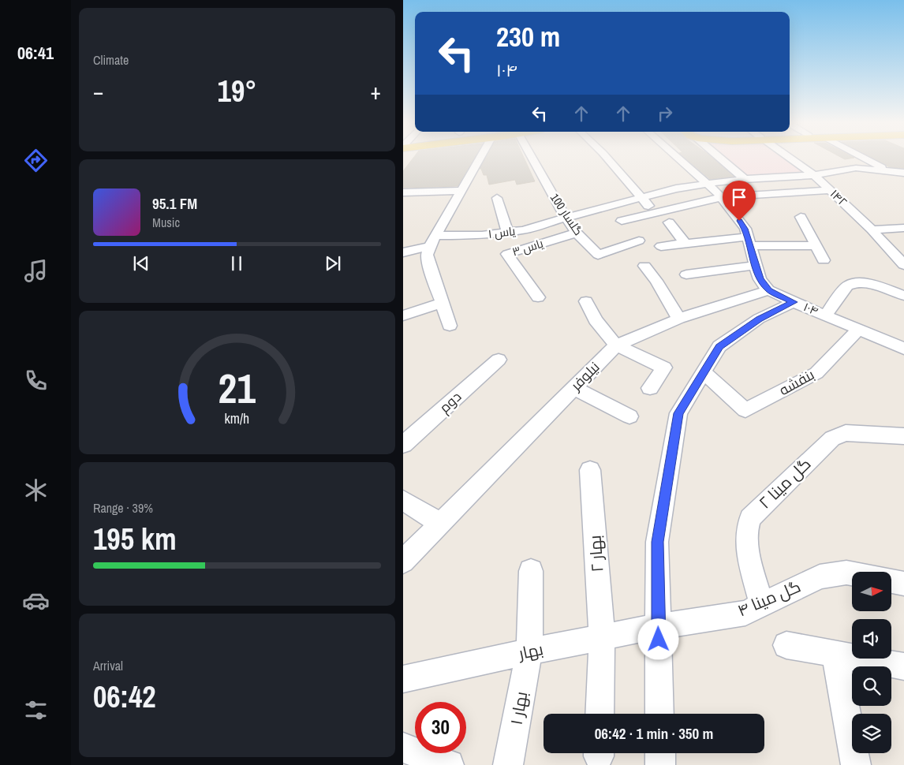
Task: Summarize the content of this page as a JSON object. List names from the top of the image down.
{
  "streets": {
    "street": [
      "۱۴۲",
      "گلسار 100",
      "یاس ۱",
      "یاس ۳",
      "۱۰۴",
      "نیلوفر",
      "بنفشه",
      "دوم",
      "گل مینا ۲",
      "بهار ۲",
      "گل مینا ۴",
      "بهار",
      "بهار ۱"
    ]
  },
  "crossings": [
    ["گلسار 100", "یاس ۱"],
    ["گلسار 100", "یاس ۳"],
    ["۱۰۴", "نیلوفر"],
    ["۱۰۴", "بنفشه"],
    ["گل مینا ۲", "گل مینا ۴"],
    ["بهار ۲", "بهار"],
    ["گل مینا ۴", "بهار"],
    ["بهار", "بهار ۱"]
  ],
  "north": "right",
  "page": {
    "tabs": "06:41",
    "tile": [
      "Climate",
      ["Range · 39%", "195 km"],
      ["Arrival", "06:42"]
    ],
    "turn": ["230 m", "۱۰۴"],
    "heat": ["−", "19°", "+"],
    "song": ["95.1 FM", "Music"],
    "limit": "30",
    "trip": "06:42 · 1 min · 350 m",
    "gauge": ["21", "km/h"]
  }
}
